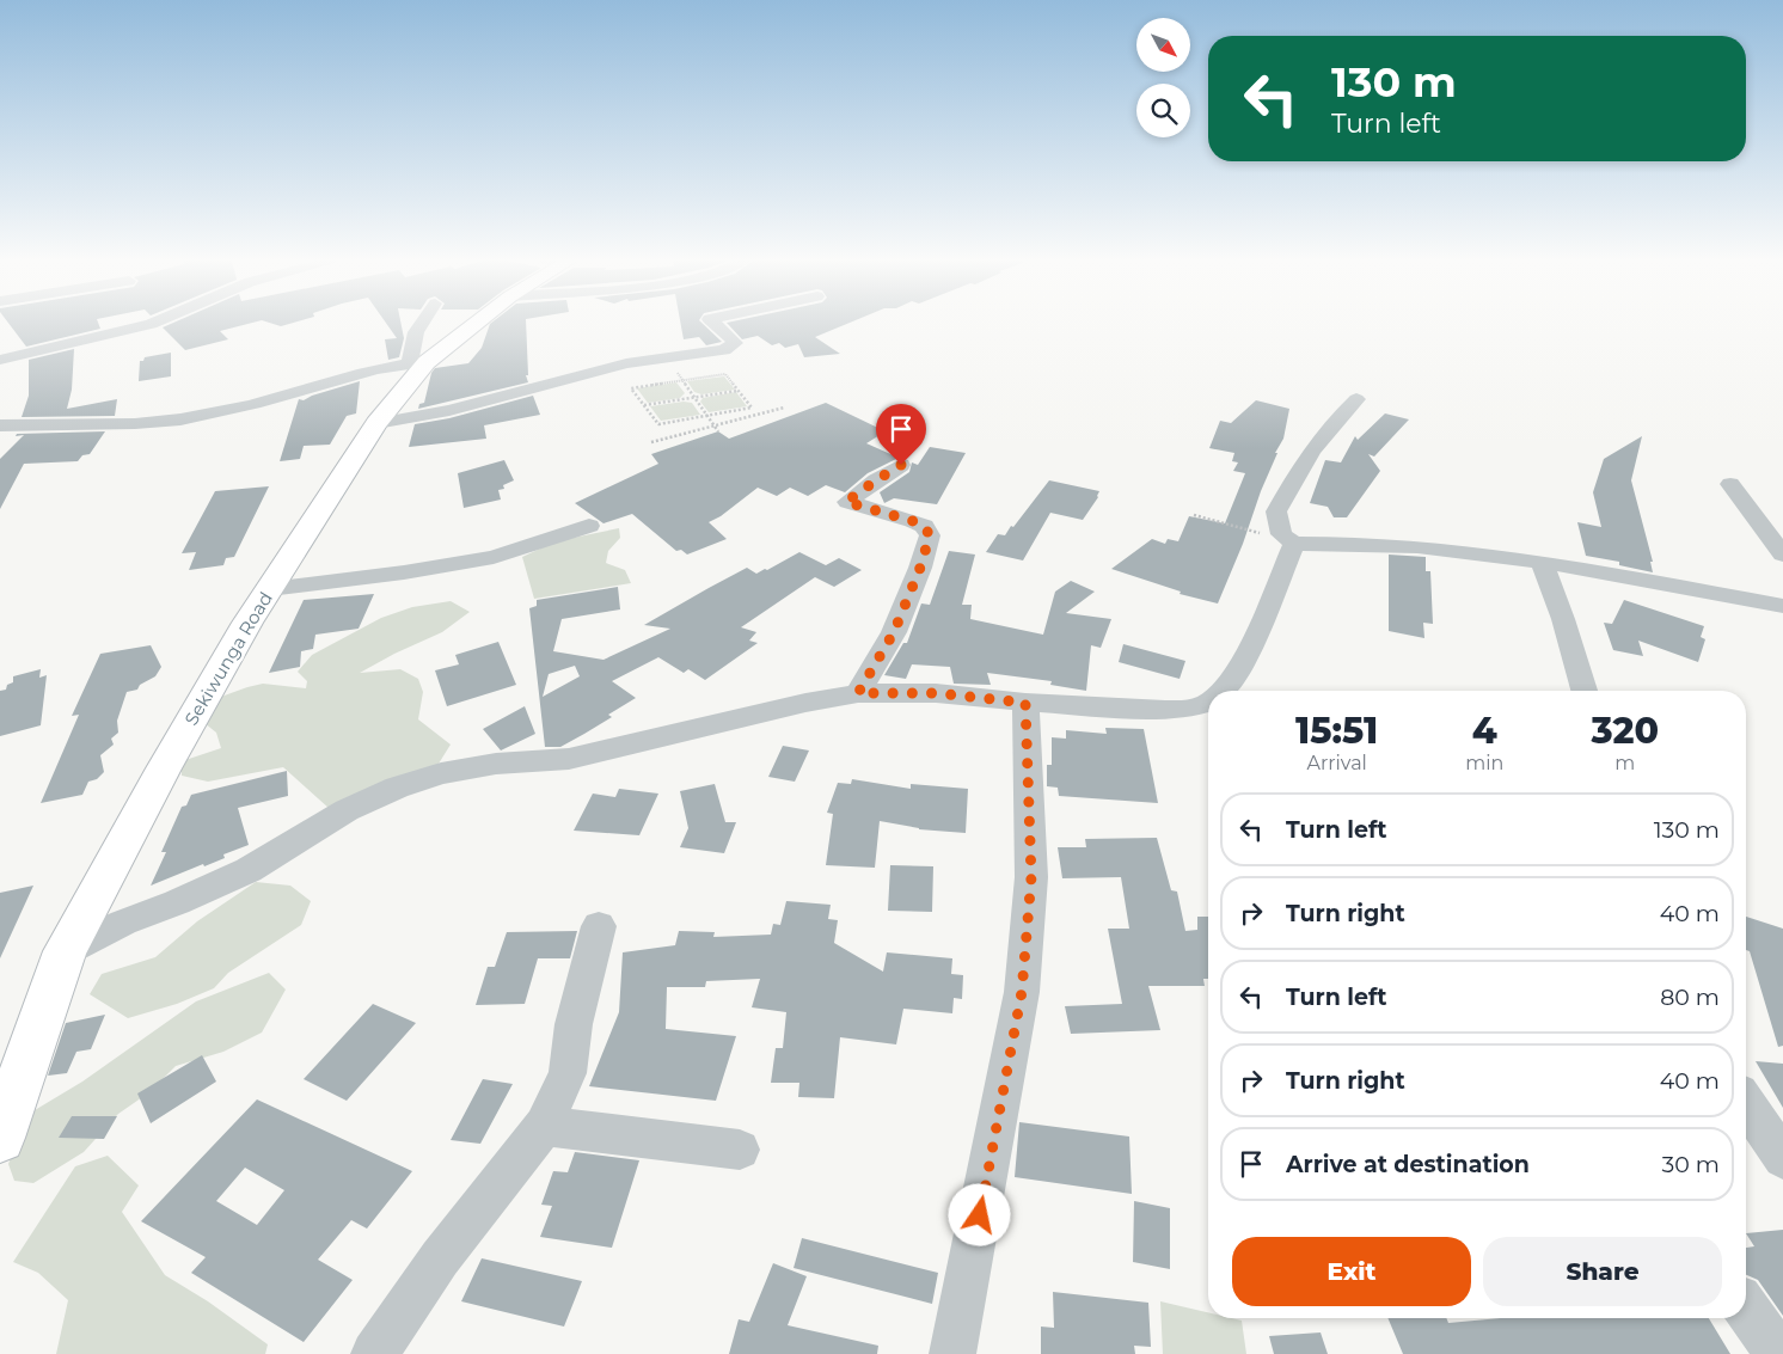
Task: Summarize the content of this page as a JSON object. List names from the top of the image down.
{
  "streets": {
    "main road": ["Sekiwunga Road"]
  },
  "north": "bottom right",
  "page": {
    "turn": ["130 m", "Turn left"],
    "eta": [
      "15:51",
      "Arrival",
      "4",
      "min",
      "320",
      "m"
    ],
    "list": [
      {
        "name": "Turn left",
        "value": "130 m"
      },
      {
        "name": "Turn right",
        "value": "40 m"
      },
      {
        "name": "Turn left",
        "value": "80 m"
      },
      {
        "name": "Turn right",
        "value": "40 m"
      },
      {
        "name": "Arrive at destination",
        "value": "30 m"
      }
    ],
    "buttons": ["Exit", "Share"]
  }
}
